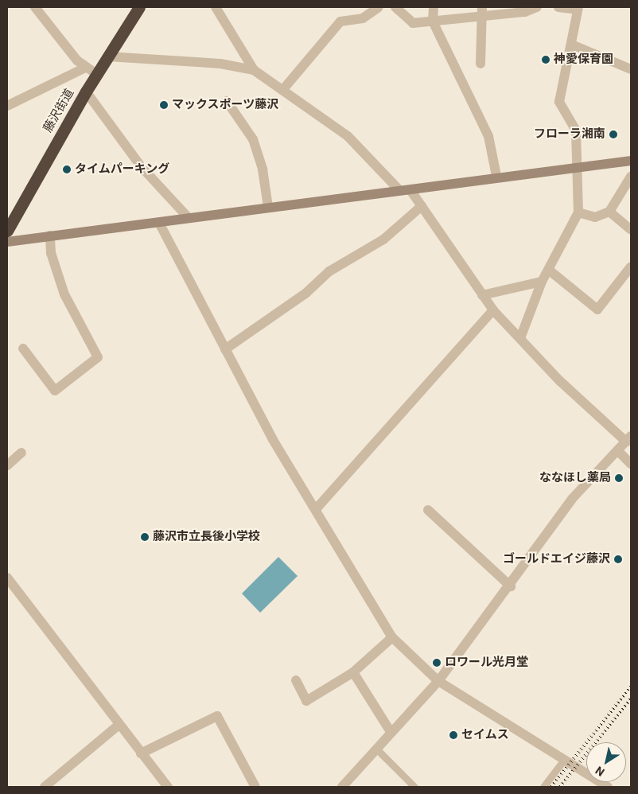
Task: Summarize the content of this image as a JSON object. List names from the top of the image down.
{
  "streets": {
    "highway": ["藤沢街道"]
  },
  "places": [
    "神愛保育園",
    "マックスポーツ藤沢",
    "フローラ湘南",
    "タイムパーキング",
    "ななほし薬局",
    "藤沢市立長後小学校",
    "ゴールドエイジ藤沢",
    "ロワール光月堂",
    "セイムス"
  ],
  "north": "bottom left"
}
